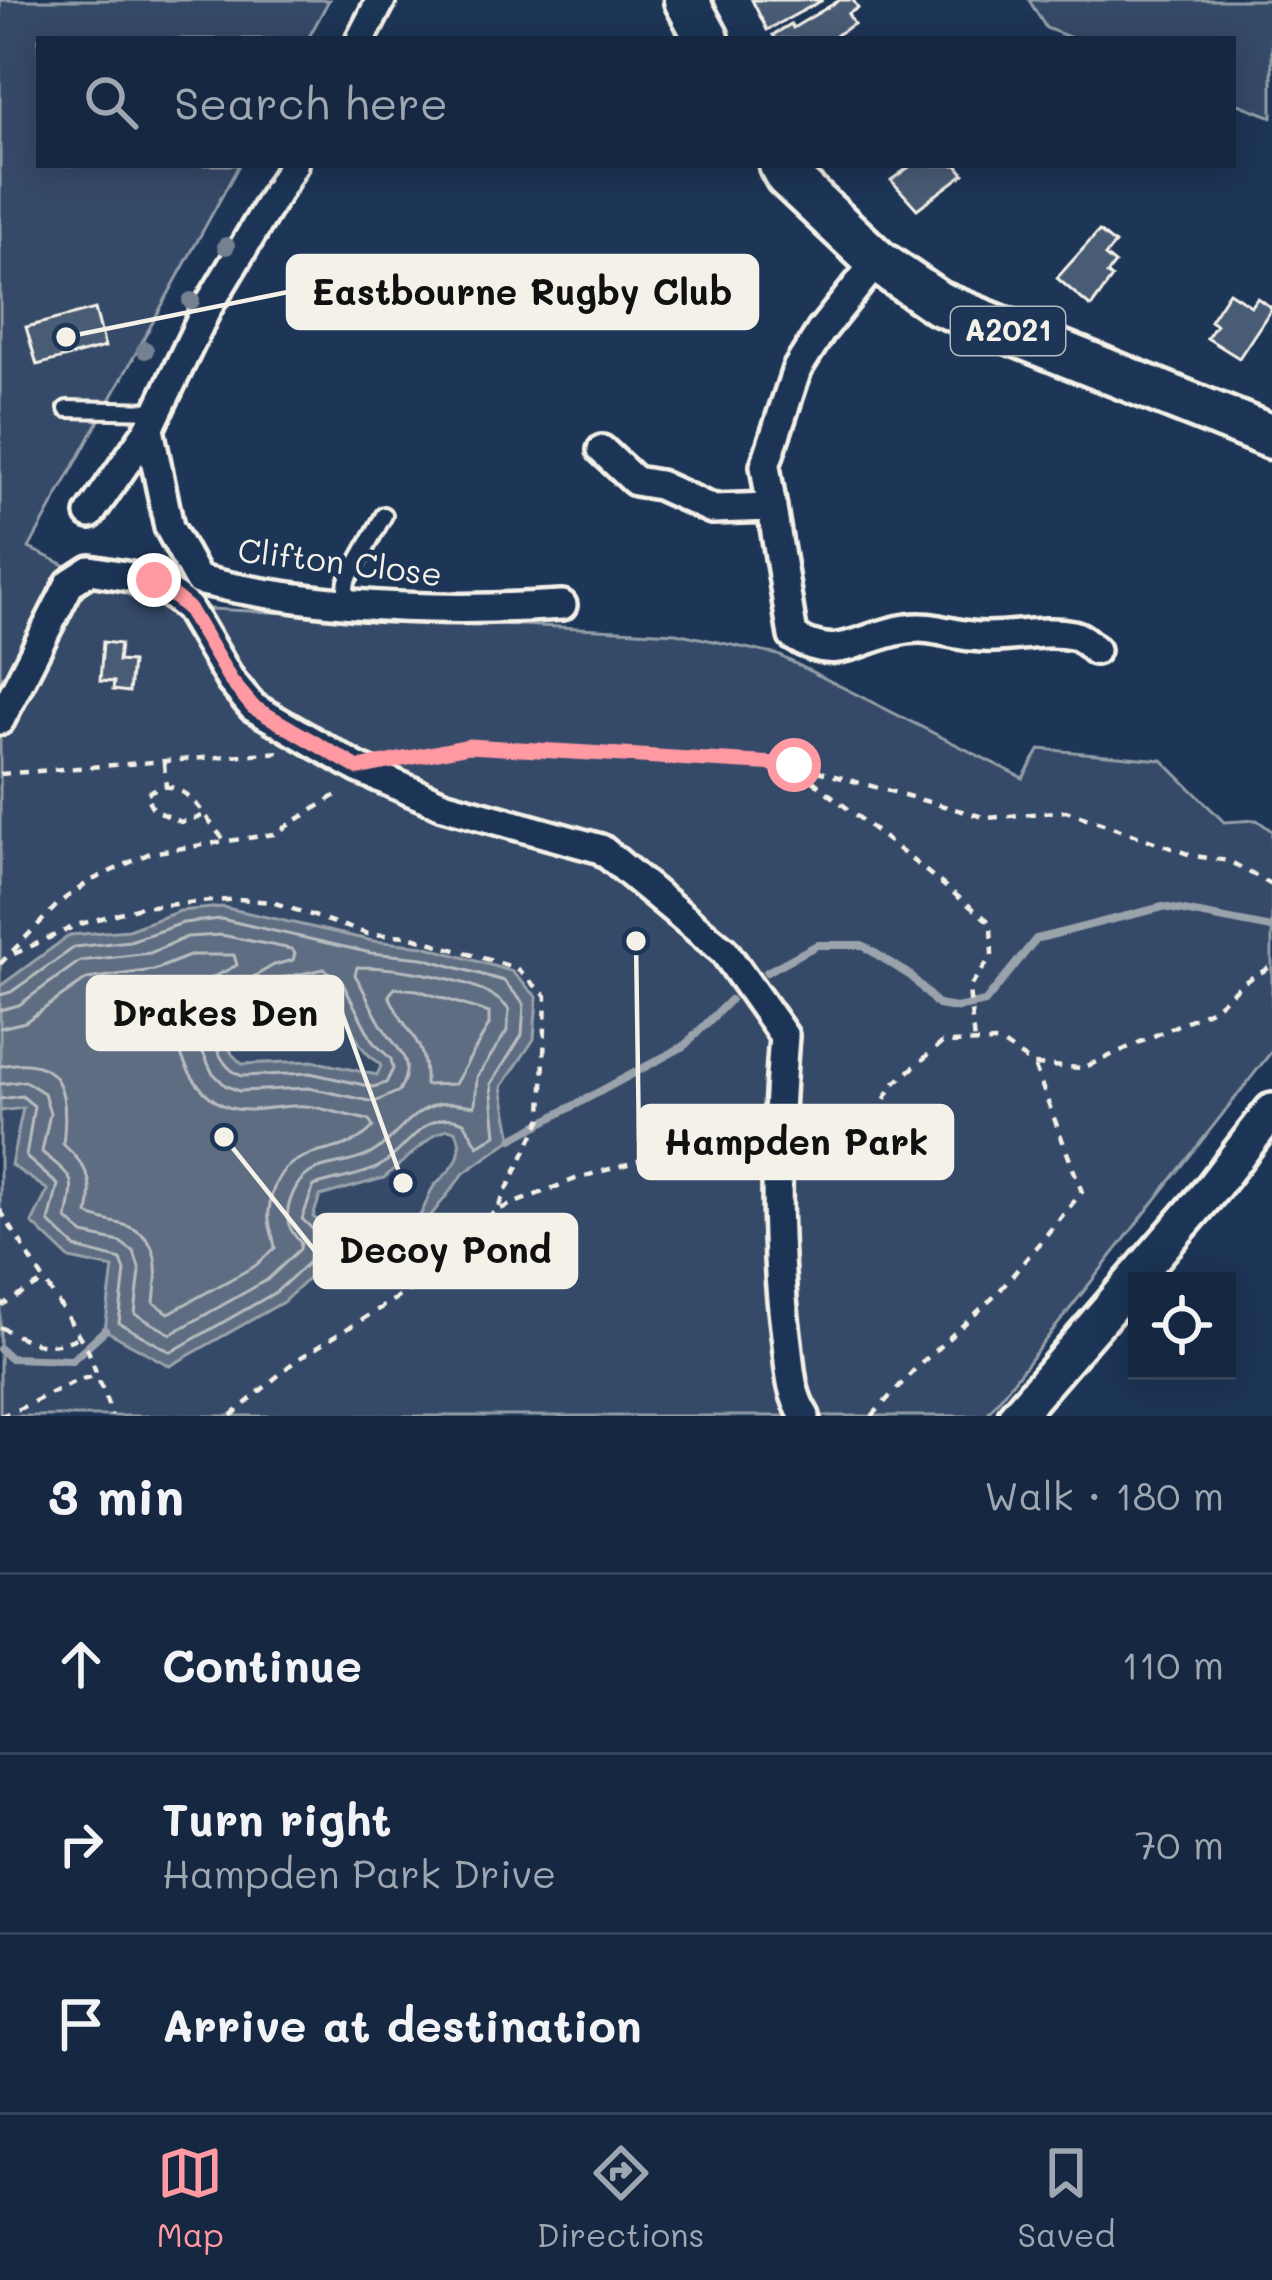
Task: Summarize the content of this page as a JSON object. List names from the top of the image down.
{
  "streets": {
    "main road": ["A2021"],
    "street": ["Clifton Close"]
  },
  "places": [
    "Eastbourne Rugby Club",
    "Hampden Park",
    "Decoy Pond",
    "Drakes Den"
  ],
  "page": {
    "search": "Search here",
    "heading": ["3 min", "Walk · 180 m"],
    "list": [
      ["Continue", "110 m"],
      ["Turn right", "Hampden Park Drive", "70 m"],
      "Arrive at destination"
    ],
    "nav": ["Map", "Directions", "Saved"]
  }
}
